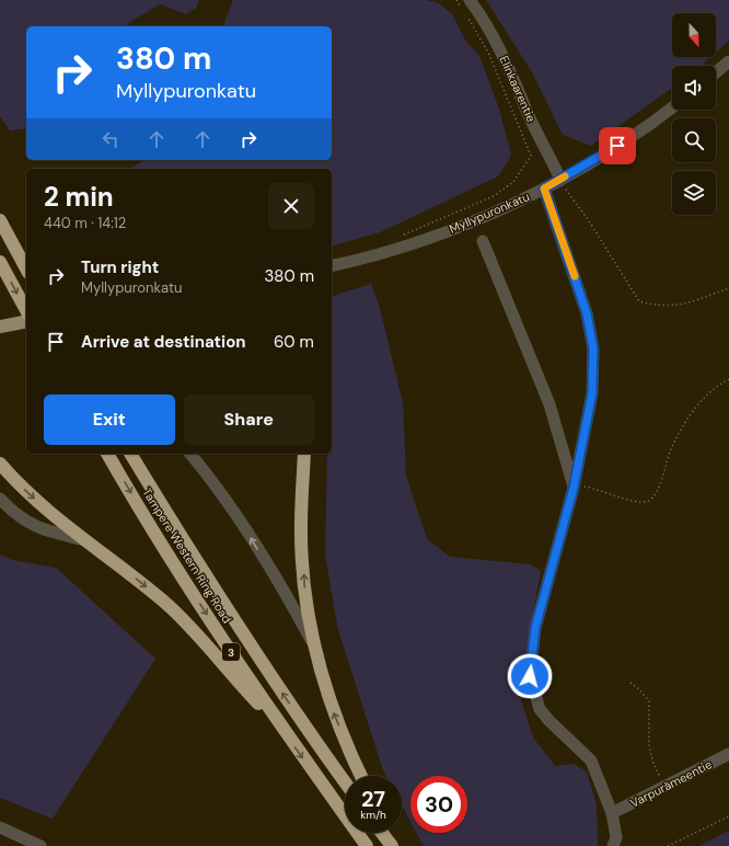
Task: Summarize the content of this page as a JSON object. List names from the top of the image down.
{
  "streets": {
    "highway": ["Tampere Western Ring Road", "3"],
    "street": ["Elinkaarentie", "Myllypuronkatu", "Varpurämeentie"]
  },
  "crossings": [
    ["Elinkaarentie", "Myllypuronkatu"]
  ],
  "north": "bottom",
  "page": {
    "turn": ["380 m", "Myllypuronkatu"],
    "heading": ["2 min", "440 m · 14:12"],
    "list": [
      {
        "name": "Turn right",
        "note": "Myllypuronkatu",
        "value": "380 m"
      },
      {
        "name": "Arrive at destination",
        "value": "60 m"
      }
    ],
    "buttons": ["Exit", "Share"],
    "speed": "27 km/h",
    "limit": "30"
  }
}
